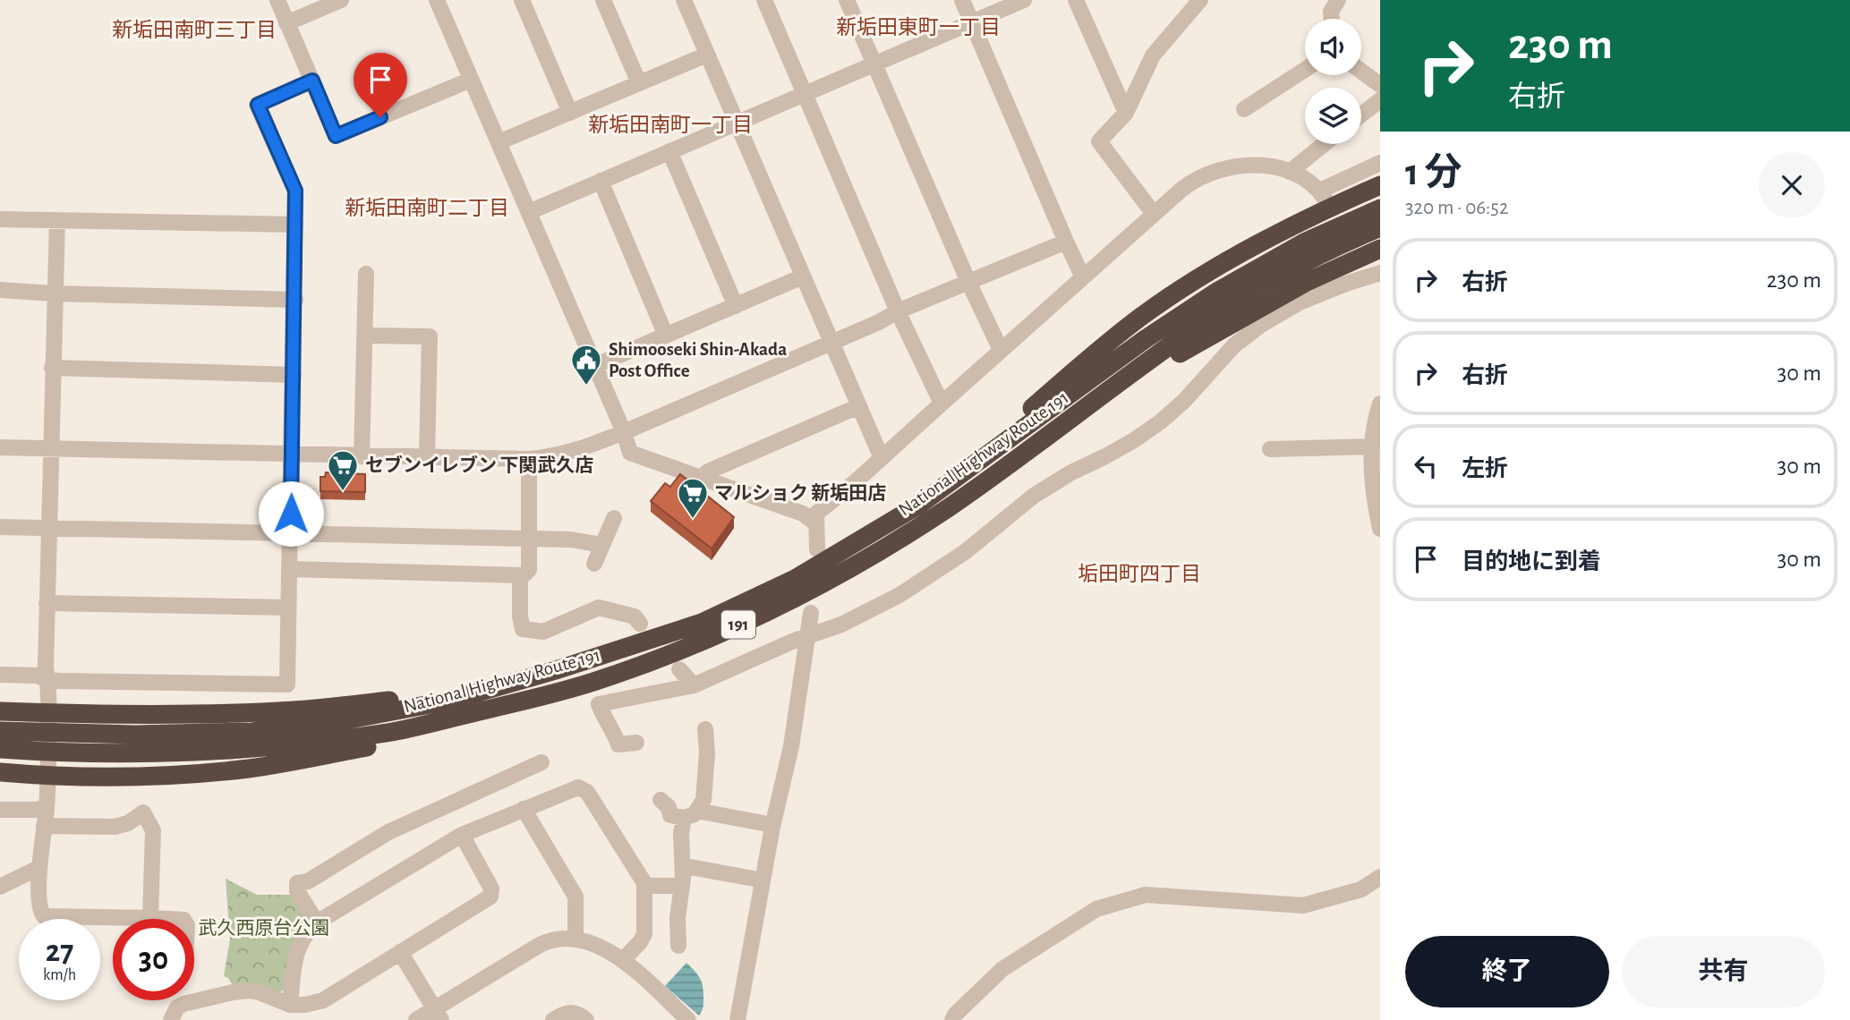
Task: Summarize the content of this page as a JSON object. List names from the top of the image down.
{
  "streets": {
    "highway": ["National Highway Route 191", "191"]
  },
  "districts": [
    "新垢田東町一丁目",
    "新垢田南町三丁目",
    "新垢田南町一丁目",
    "新垢田南町二丁目",
    "垢田町四丁目"
  ],
  "parks": ["武久西原台公園"],
  "places": {
    "public building": ["Shimooseki Shin-Akada Post Office"],
    "supermarket": ["セブンイレブン 下関武久店", "マルショク 新垢田店"]
  },
  "page": {
    "turn": ["230 m", "右折"],
    "heading": ["1 分", "320 m · 06:52"],
    "list": [
      {
        "name": "右折",
        "value": "230 m"
      },
      {
        "name": "右折",
        "value": "30 m"
      },
      {
        "name": "左折",
        "value": "30 m"
      },
      {
        "name": "目的地に到着",
        "value": "30 m"
      }
    ],
    "speed": "27 km/h",
    "limit": "30",
    "buttons": ["終了", "共有"]
  }
}
